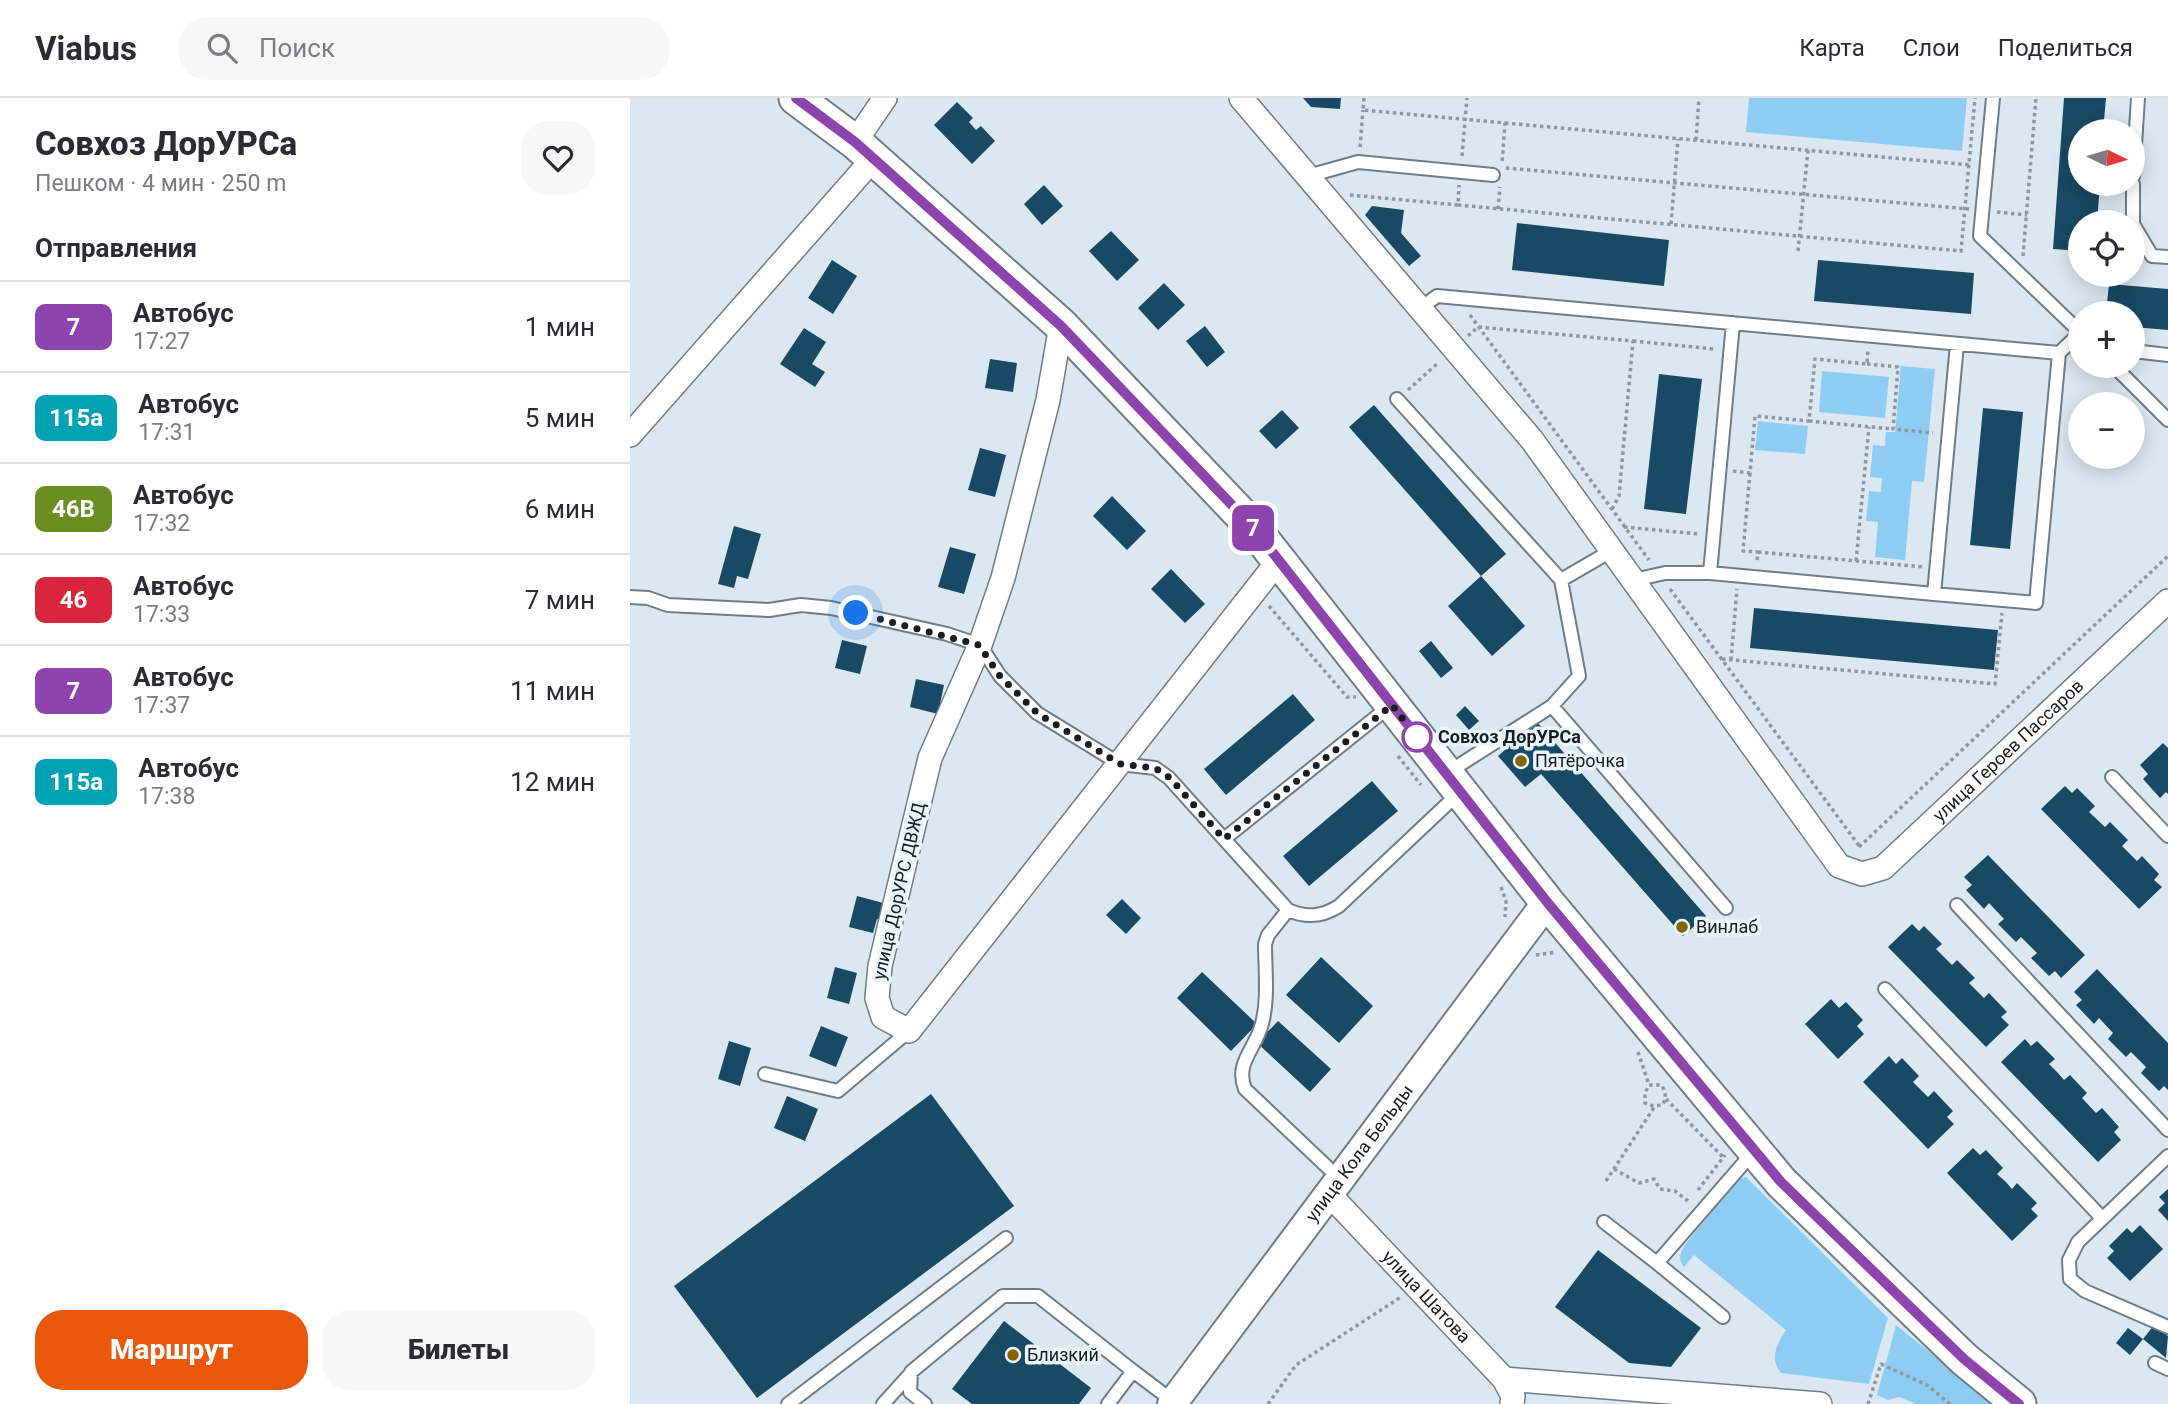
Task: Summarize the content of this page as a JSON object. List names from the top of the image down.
{
  "streets": {
    "street": [
      "улица Героев Пассаров",
      "улица ДорУРС ДВЖД",
      "улица Кола Бельды",
      "улица Шатова"
    ]
  },
  "crossings": [
    ["улица Кола Бельды", "улица Шатова"]
  ],
  "places": [
    "Совхоз ДорУPCа",
    "Пятёрочка",
    "Винлаб",
    "Близкий"
  ],
  "lines": ["bus line 7"],
  "north": "right",
  "page": {
    "header": "Viabus",
    "search": "Поиск",
    "nav": ["Карта", "Слои", "Поделиться"],
    "heading": [
      ["Совхоз ДорУPCа", "Пешком · 4 мин · 250 m"],
      "Отправления"
    ],
    "on_map": "7",
    "map_buttons": ["+", "−"],
    "list": [
      {
        "mark": "7",
        "name": "Автобус",
        "note": "17:27",
        "value": "1 мин"
      },
      {
        "mark": "115а",
        "name": "Автобус",
        "note": "17:31",
        "value": "5 мин"
      },
      {
        "mark": "46В",
        "name": "Автобус",
        "note": "17:32",
        "value": "6 мин"
      },
      {
        "mark": "46",
        "name": "Автобус",
        "note": "17:33",
        "value": "7 мин"
      },
      {
        "mark": "7",
        "name": "Автобус",
        "note": "17:37",
        "value": "11 мин"
      },
      {
        "mark": "115а",
        "name": "Автобус",
        "note": "17:38",
        "value": "12 мин"
      }
    ],
    "buttons": ["Маршрут", "Билеты"]
  }
}
